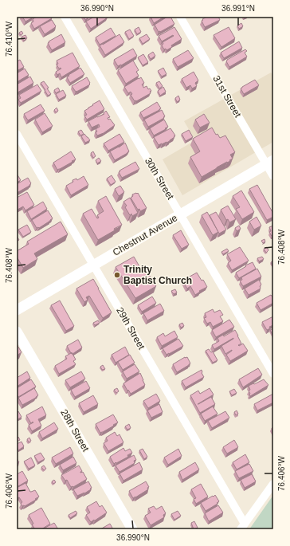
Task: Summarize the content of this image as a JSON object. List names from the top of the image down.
{
  "streets": {
    "main road": ["Chestnut Avenue", "28th Street"],
    "street": ["31st Street", "30th Street", "29th Street"]
  },
  "crossings": [
    ["31st Street", "Chestnut Avenue"],
    ["30th Street", "Chestnut Avenue"],
    ["Chestnut Avenue", "29th Street"]
  ],
  "places": ["Trinity Baptist Church"],
  "coordinates": [
    "36.990°N",
    "36.991°N",
    "76.410°W",
    "76.408°W",
    "76.406°W"
  ]
}
